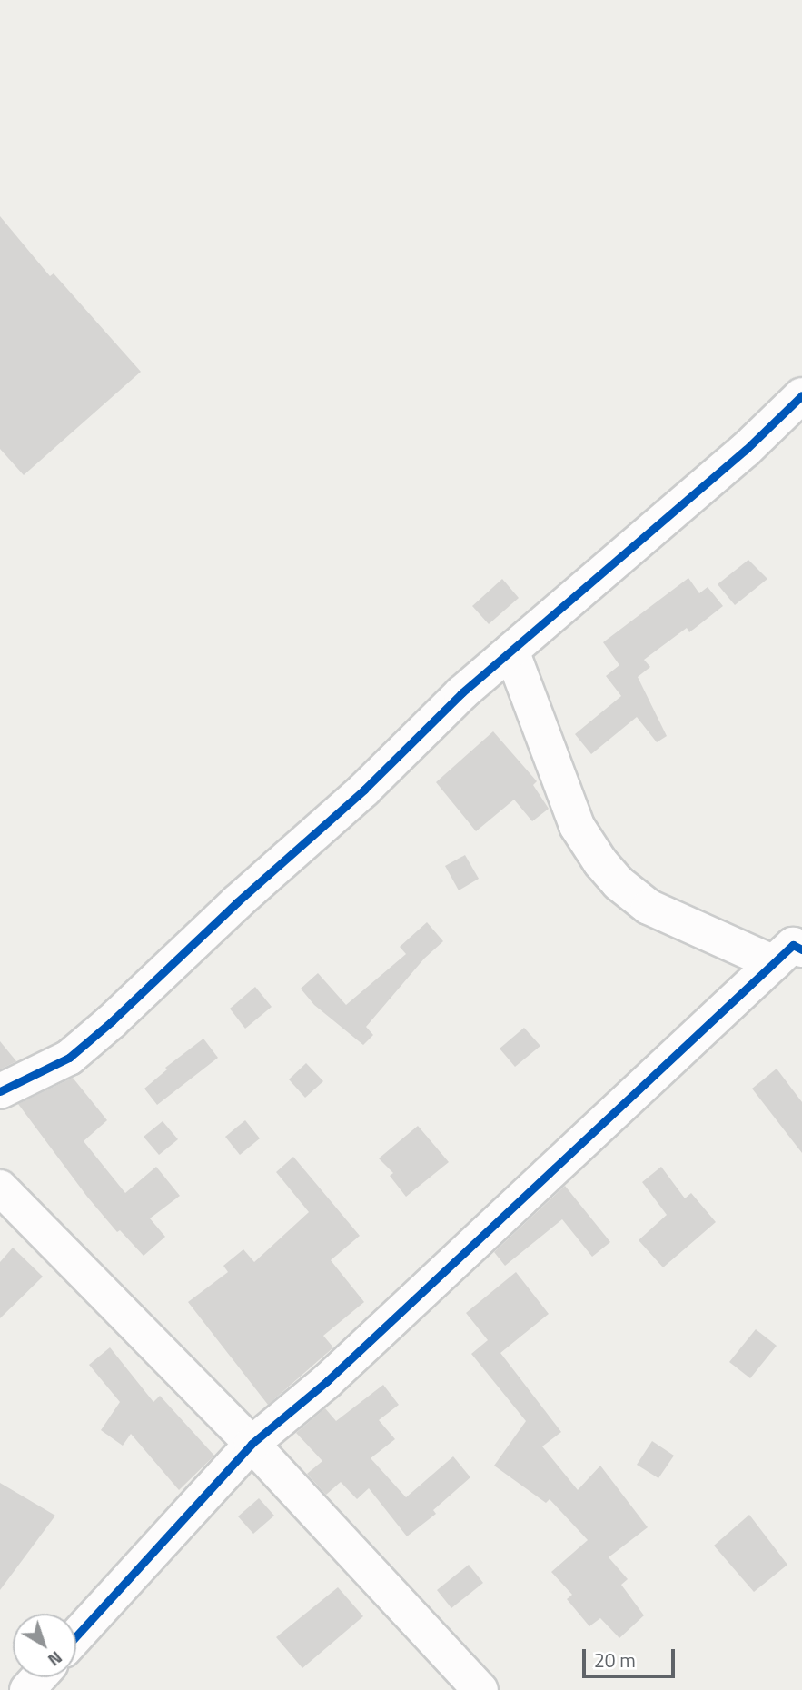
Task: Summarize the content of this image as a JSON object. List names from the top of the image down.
{
  "scale_bar": "20 m",
  "north": "bottom right"
}
